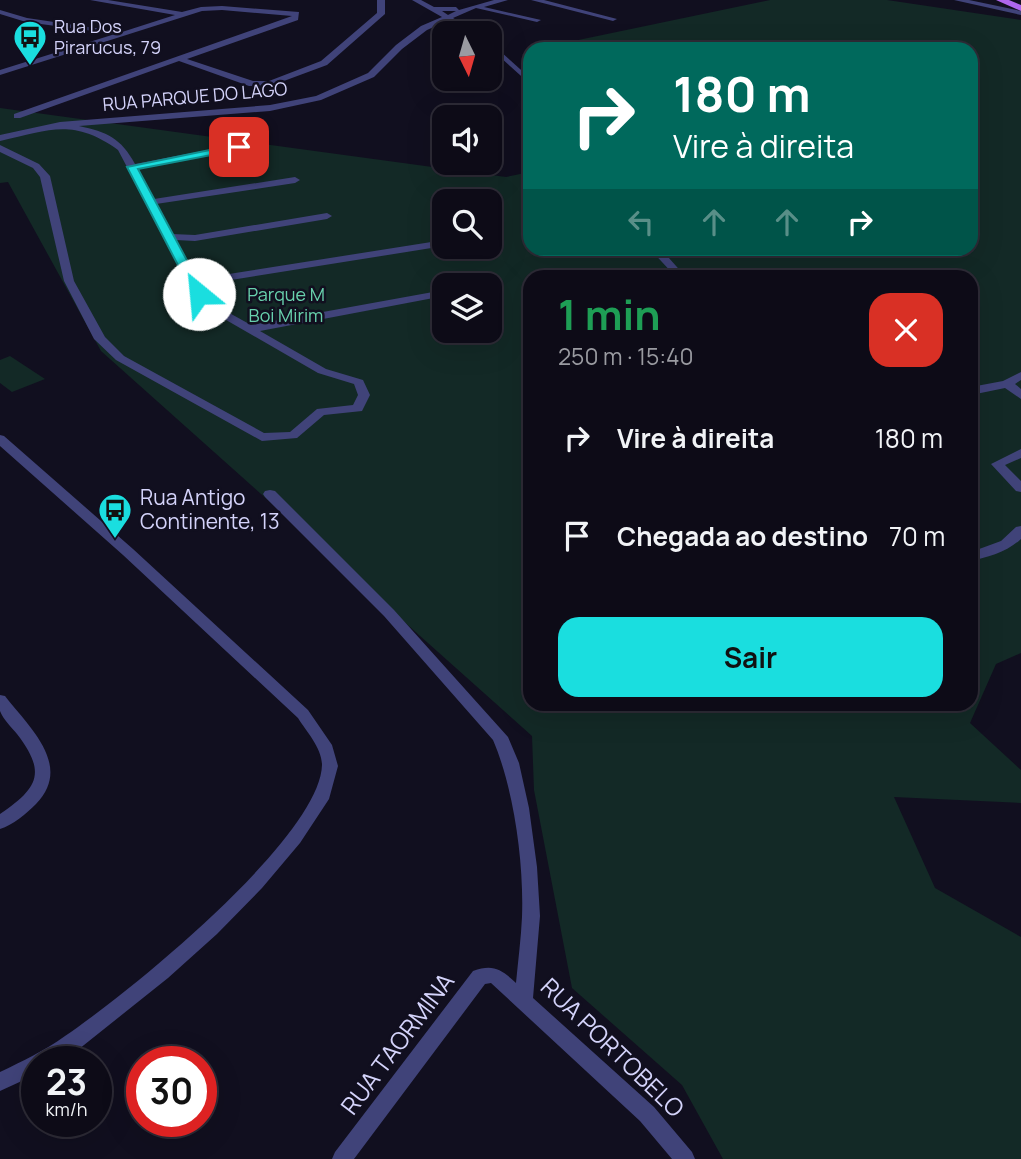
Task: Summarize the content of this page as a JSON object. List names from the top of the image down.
{
  "streets": {
    "street": ["RUA PARQUE DO LAGO", "RUA TAORMINA", "RUA PORTOBELO"]
  },
  "crossings": [
    ["RUA TAORMINA", "RUA PORTOBELO"]
  ],
  "parks": ["Parque M Boi Mirim"],
  "places": {
    "bus stop": ["Rua Dos Pirarucus, 79", "Rua Antigo Continente, 13"]
  },
  "north": "bottom",
  "page": {
    "turn": ["180 m", "Vire à direita"],
    "heading": ["1 min", "250 m · 15:40"],
    "list": [
      {
        "name": "Vire à direita",
        "value": "180 m"
      },
      {
        "name": "Chegada ao destino",
        "value": "70 m"
      }
    ],
    "buttons": "Sair",
    "speed": "23 km/h",
    "limit": "30"
  }
}
